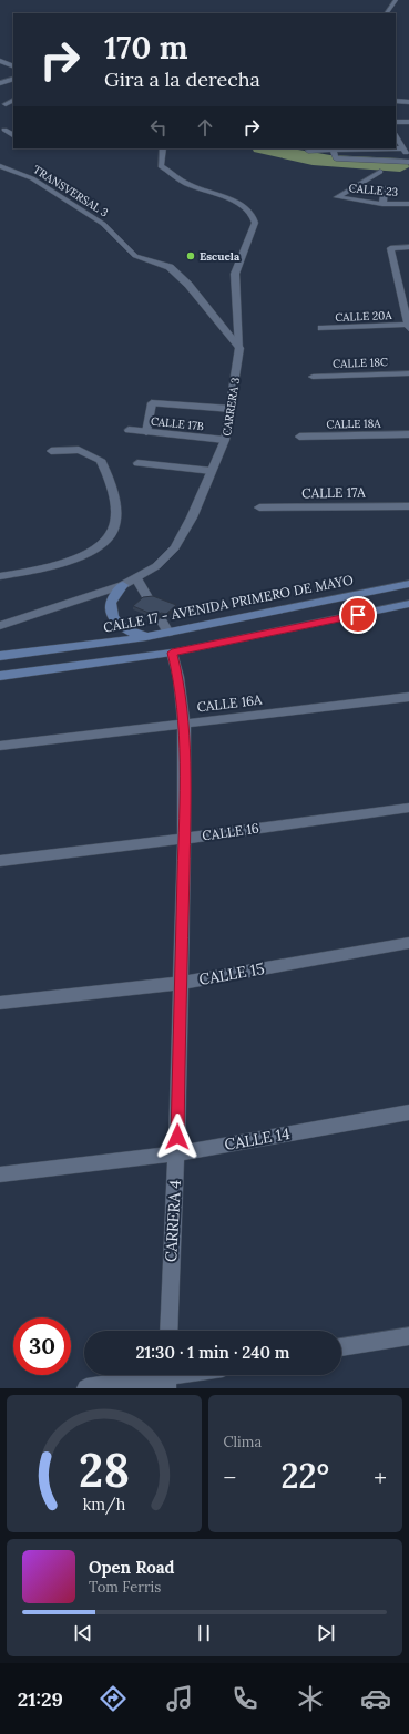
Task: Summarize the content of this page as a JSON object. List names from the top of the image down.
{
  "streets": {
    "main road": ["CALLE 17 - AVENIDA PRIMERO DE MAYO"],
    "street": [
      "CALLE 23",
      "TRANSVERSAL 3",
      "CALLE 20A",
      "CALLE 18C",
      "CARRERA 3",
      "CALLE 17B",
      "CALLE 18A",
      "CALLE 17A",
      "CALLE 16A",
      "CALLE 16",
      "CALLE 15",
      "CALLE 14",
      "CARRERA 4"
    ]
  },
  "crossings": [
    ["TRANSVERSAL 3", "CARRERA 3"],
    ["CARRERA 3", "CALLE 17B"],
    ["CALLE 16A", "CARRERA 4"],
    ["CALLE 16", "CARRERA 4"],
    ["CALLE 15", "CARRERA 4"],
    ["CALLE 14", "CARRERA 4"]
  ],
  "places": ["Escuela"],
  "page": {
    "turn": ["170 m", "Gira a la derecha"],
    "limit": "30",
    "trip": "21:30 · 1 min · 240 m",
    "tile": "Clima",
    "heat": ["−", "22°", "+"],
    "song": ["Open Road", "Tom Ferris"],
    "tabs": "21:29",
    "gauge": ["28", "km/h"]
  }
}
